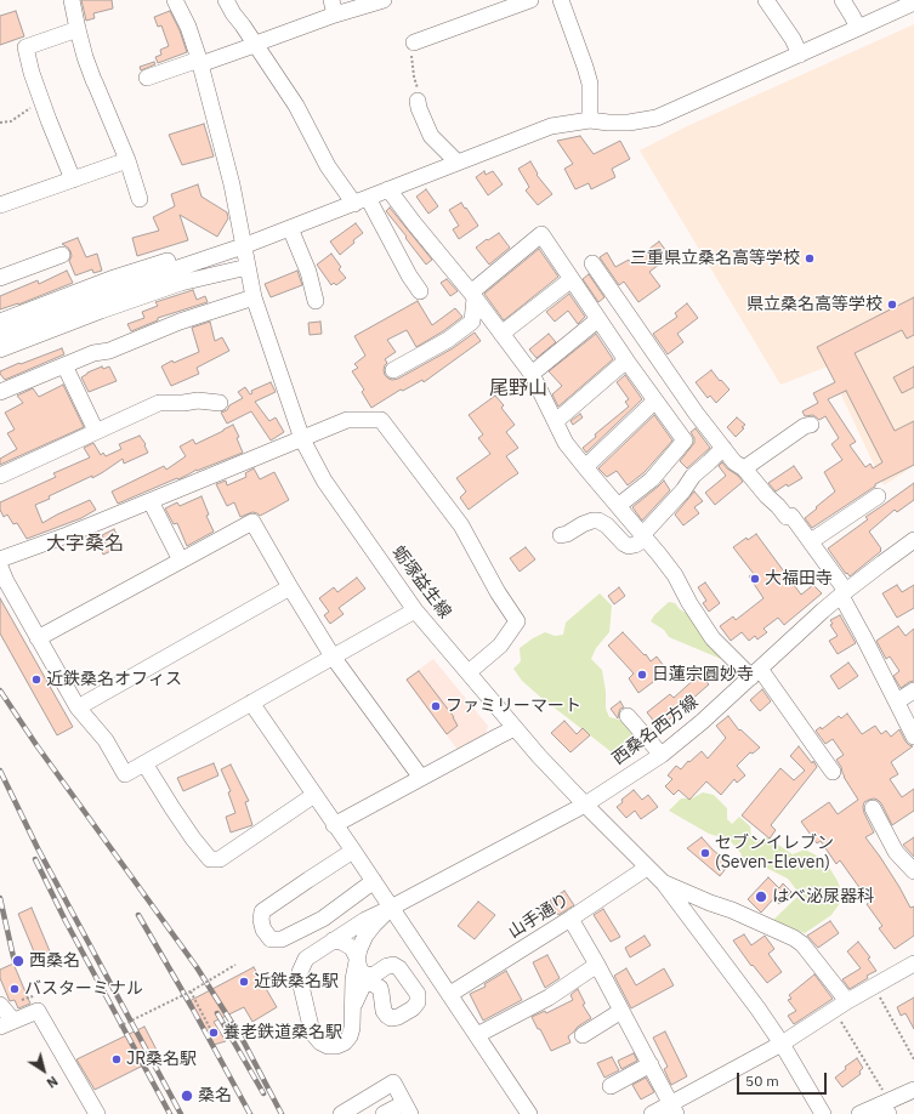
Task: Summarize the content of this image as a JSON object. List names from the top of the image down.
{
  "streets": {
    "street": ["蛎塚益生線", "西桑名西方線", "山手通り"]
  },
  "crossings": [
    ["蛎塚益生線", "西桑名西方線"],
    ["蛎塚益生線", "山手通り"]
  ],
  "districts": ["尾野山", "大字桑名"],
  "places": [
    "三重県立桑名高等学校",
    "県立桑名高等学校",
    "大福田寺",
    "日蓮宗圓妙寺",
    "近鉄桑名オフィス",
    "ファミリーマート",
    "セブンイレブン (Seven-Eleven)",
    "はべ泌尿器科",
    "西桑名",
    "近鉄桑名駅",
    "バスターミナル",
    "養老鉄道桑名駅",
    "JR桑名駅",
    "桑名"
  ],
  "scale_bar": "50 m",
  "north": "bottom right"
}
